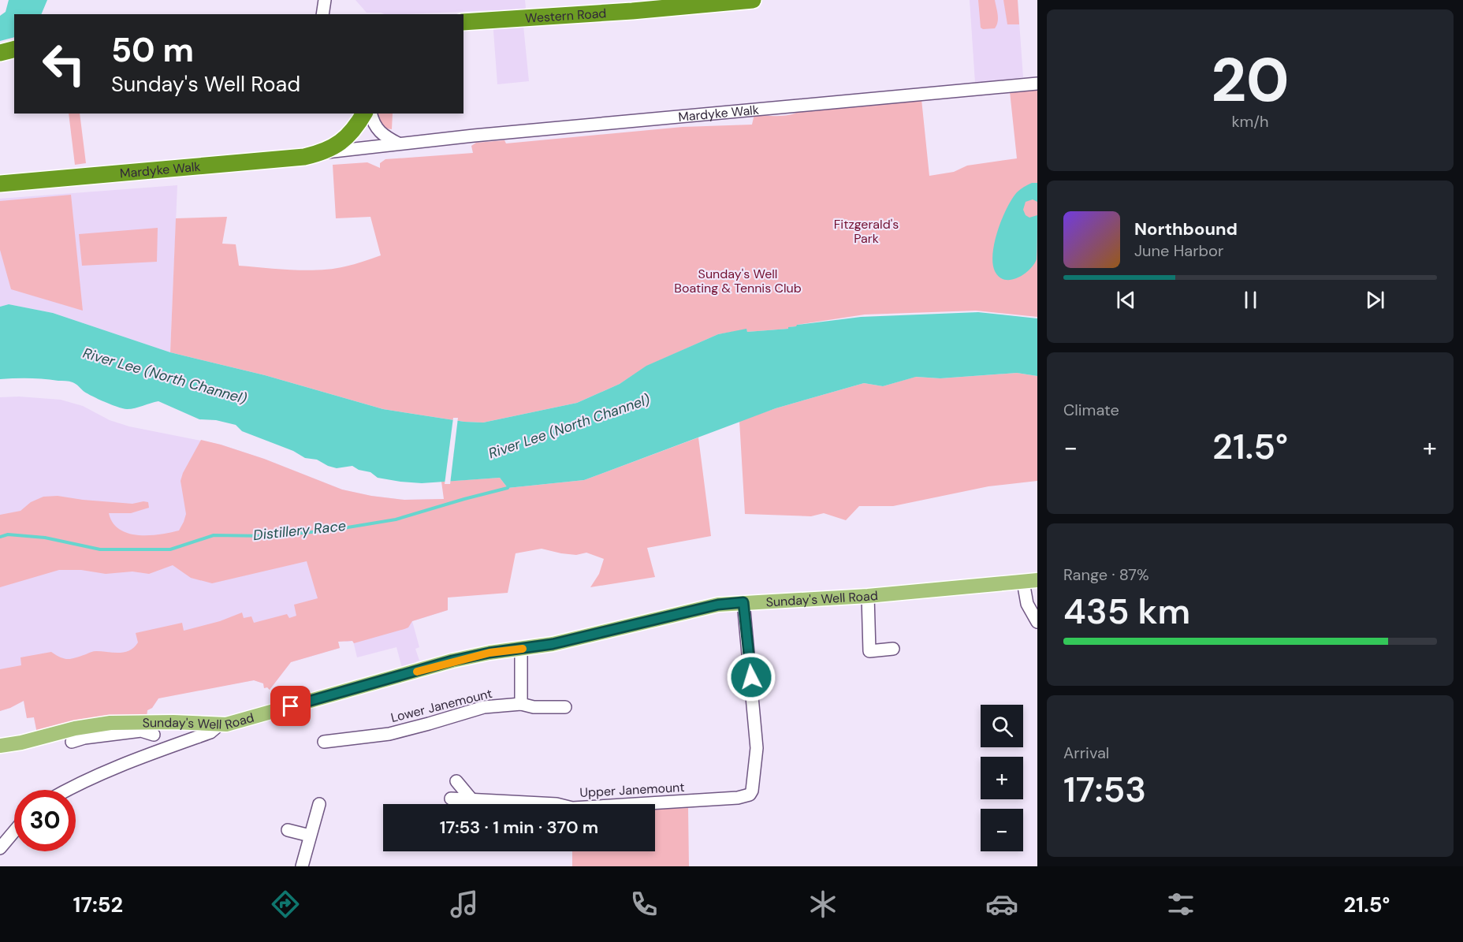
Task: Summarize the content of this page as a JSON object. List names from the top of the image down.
{
  "streets": {
    "highway": ["Western Road", "Mardyke Walk"],
    "main road": ["Sunday's Well Road"],
    "street": ["Lower Janemount", "Upper Janemount"]
  },
  "crossings": [
    ["Sunday's Well Road", "Upper Janemount"]
  ],
  "water": ["River Lee (North Channel)", "Distillery Race"],
  "parks": ["Fitzgerald's Park", "Sunday's Well Boating & Tennis Club"],
  "page": {
    "tile": [
      ["20", "km/h"],
      "Climate",
      ["Range · 87%", "435 km"],
      ["Arrival", "17:53"]
    ],
    "turn": ["50 m", "Sunday's Well Road"],
    "song": ["Northbound", "June Harbor"],
    "heat": ["−", "21.5°", "+"],
    "map_buttons": ["+", "−"],
    "limit": "30",
    "trip": "17:53 · 1 min · 370 m",
    "tabs": ["17:52", "21.5°"]
  }
}
